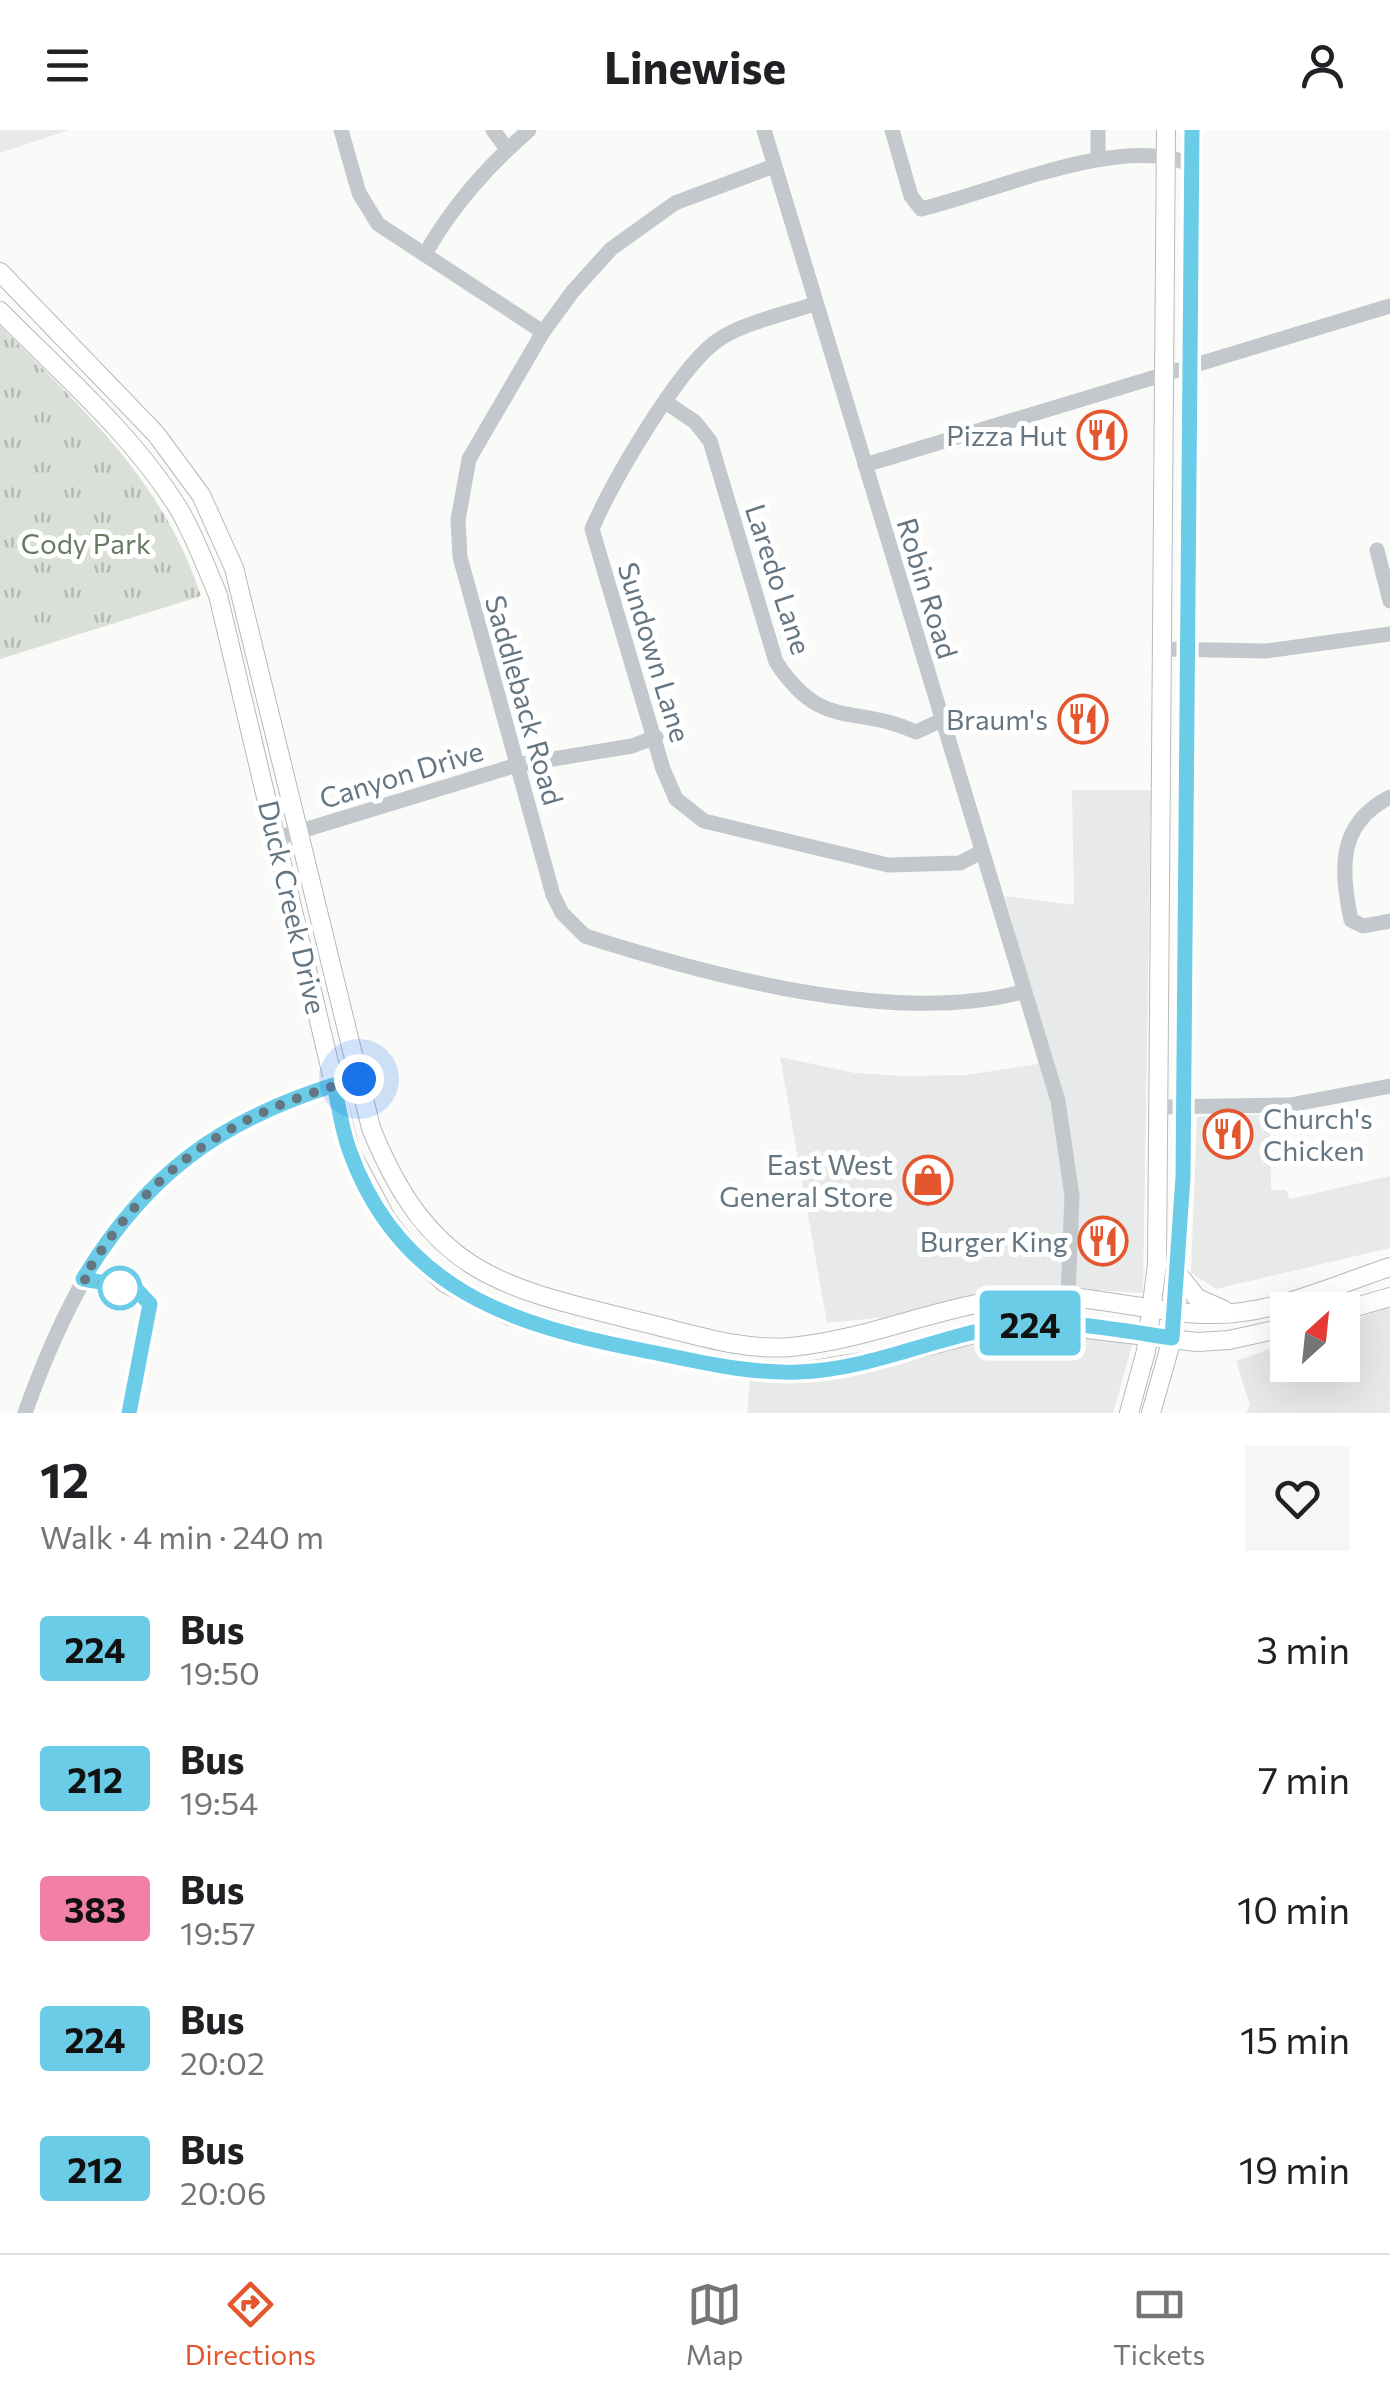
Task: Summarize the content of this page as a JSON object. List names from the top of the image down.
{
  "streets": {
    "main road": ["Duck Creek Drive"],
    "street": [
      "Laredo Lane",
      "Robin Road",
      "Sundown Lane",
      "Saddleback Road",
      "Canyon Drive"
    ]
  },
  "crossings": [
    ["Laredo Lane", "Robin Road"],
    ["Laredo Lane", "Sundown Lane"],
    ["Robin Road", "Sundown Lane"],
    ["Robin Road", "Saddleback Road"],
    ["Robin Road", "Duck Creek Drive"],
    ["Sundown Lane", "Canyon Drive"],
    ["Saddleback Road", "Canyon Drive"],
    ["Canyon Drive", "Duck Creek Drive"]
  ],
  "parks": ["Cody Park"],
  "places": {
    "restaurant": [
      "Pizza Hut",
      "Braum's",
      "Church's Chicken",
      "Burger King"
    ],
    "shop": ["East West General Store"]
  },
  "lines": ["bus line 224"],
  "north": "top right",
  "page": {
    "header": "Linewise",
    "on_map": "224",
    "heading": ["12", "Walk · 4 min · 240 m"],
    "list": [
      {
        "mark": "224",
        "name": "Bus",
        "note": "19:50",
        "value": "3 min"
      },
      {
        "mark": "212",
        "name": "Bus",
        "note": "19:54",
        "value": "7 min"
      },
      {
        "mark": "383",
        "name": "Bus",
        "note": "19:57",
        "value": "10 min"
      },
      {
        "mark": "224",
        "name": "Bus",
        "note": "20:02",
        "value": "15 min"
      },
      {
        "mark": "212",
        "name": "Bus",
        "note": "20:06",
        "value": "19 min"
      }
    ],
    "tabs": ["Directions", "Map", "Tickets"]
  }
}
